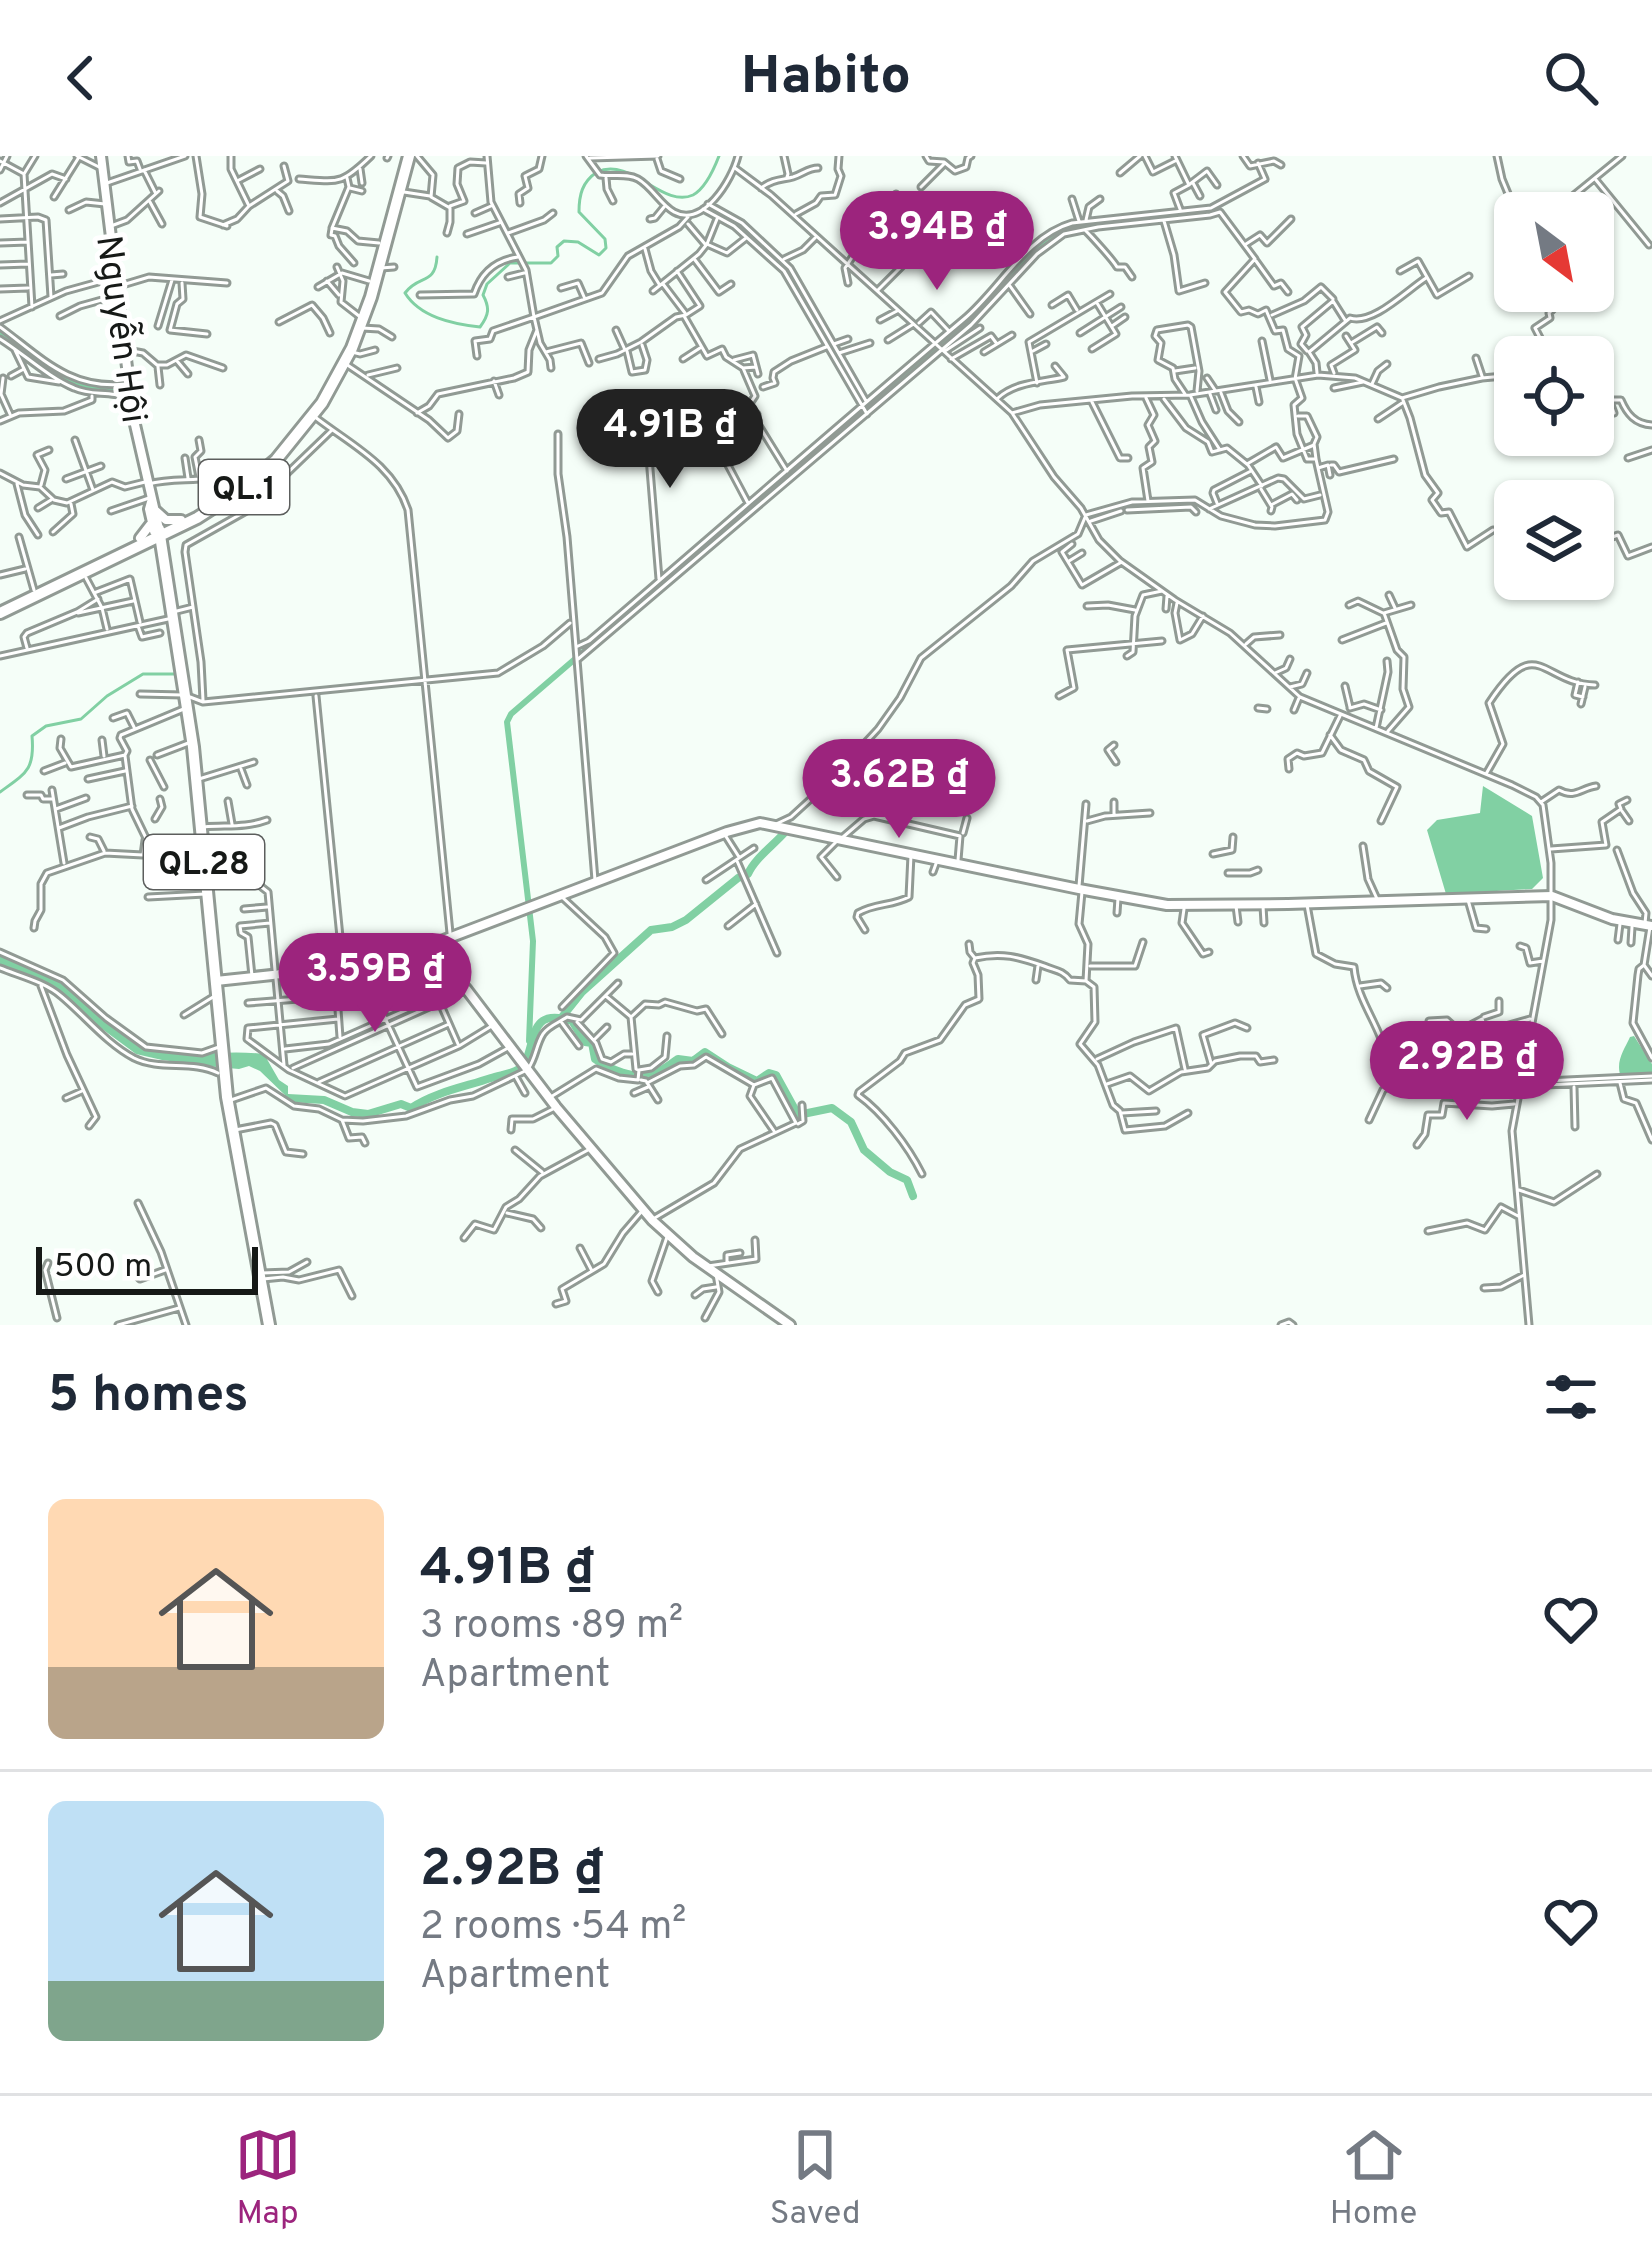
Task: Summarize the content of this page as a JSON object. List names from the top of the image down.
{
  "streets": {
    "highway": ["Nguyễn Hội", "QL.1", "QL.28"]
  },
  "crossings": [
    ["Nguyễn Hội", "QL.1"],
    ["Nguyễn Hội", "QL.28"]
  ],
  "scale_bar": "500 m",
  "north": "bottom right",
  "page": {
    "header": "Habito",
    "price": [
      "3.94B ₫",
      "4.91B ₫",
      "3.62B ₫",
      "3.59B ₫",
      "2.92B ₫"
    ],
    "scale": "500 m",
    "heading": "5 homes",
    "list": [
      {
        "name": "4.91B ₫",
        "note": "3 rooms · 89 m² · Apartment"
      },
      {
        "name": "2.92B ₫",
        "note": "2 rooms · 54 m² · Apartment"
      }
    ],
    "tabs": ["Map", "Saved", "Home"]
  }
}
